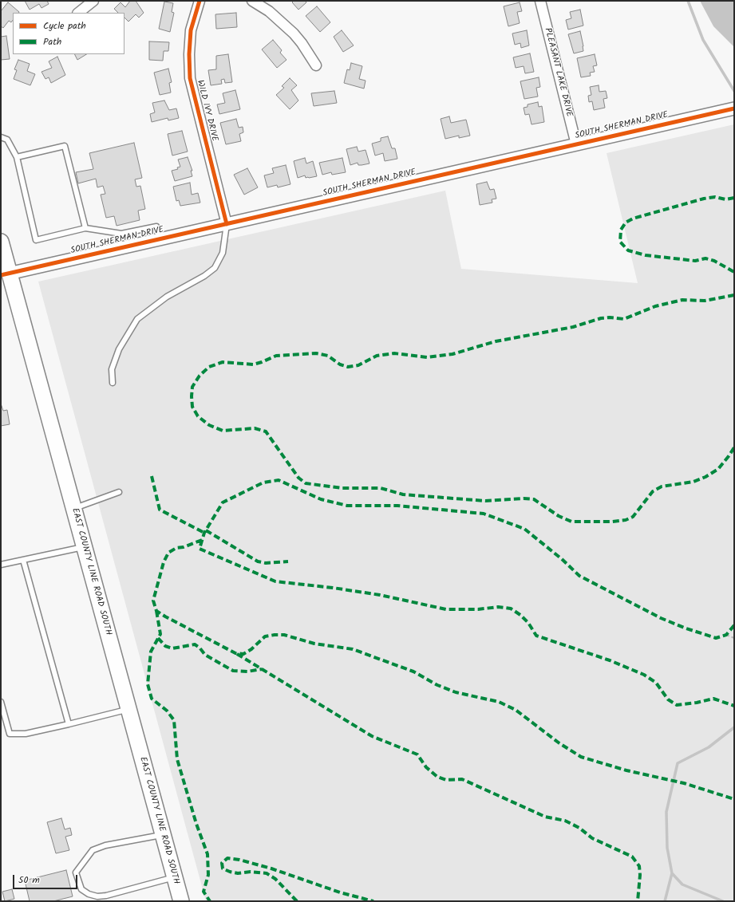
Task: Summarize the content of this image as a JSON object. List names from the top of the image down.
{
  "streets": {
    "main road": ["EAST COUNTY LINE ROAD SOUTH"],
    "street": ["PLEASANT LAKE DRIVE", "WILD IVY DRIVE", "SOUTH SHERMAN DRIVE"]
  },
  "crossings": [
    ["PLEASANT LAKE DRIVE", "SOUTH SHERMAN DRIVE"],
    ["WILD IVY DRIVE", "SOUTH SHERMAN DRIVE"],
    ["SOUTH SHERMAN DRIVE", "EAST COUNTY LINE ROAD SOUTH"]
  ],
  "legend": ["Cycle path", "Path"],
  "scale_bar": "50 m"
}
